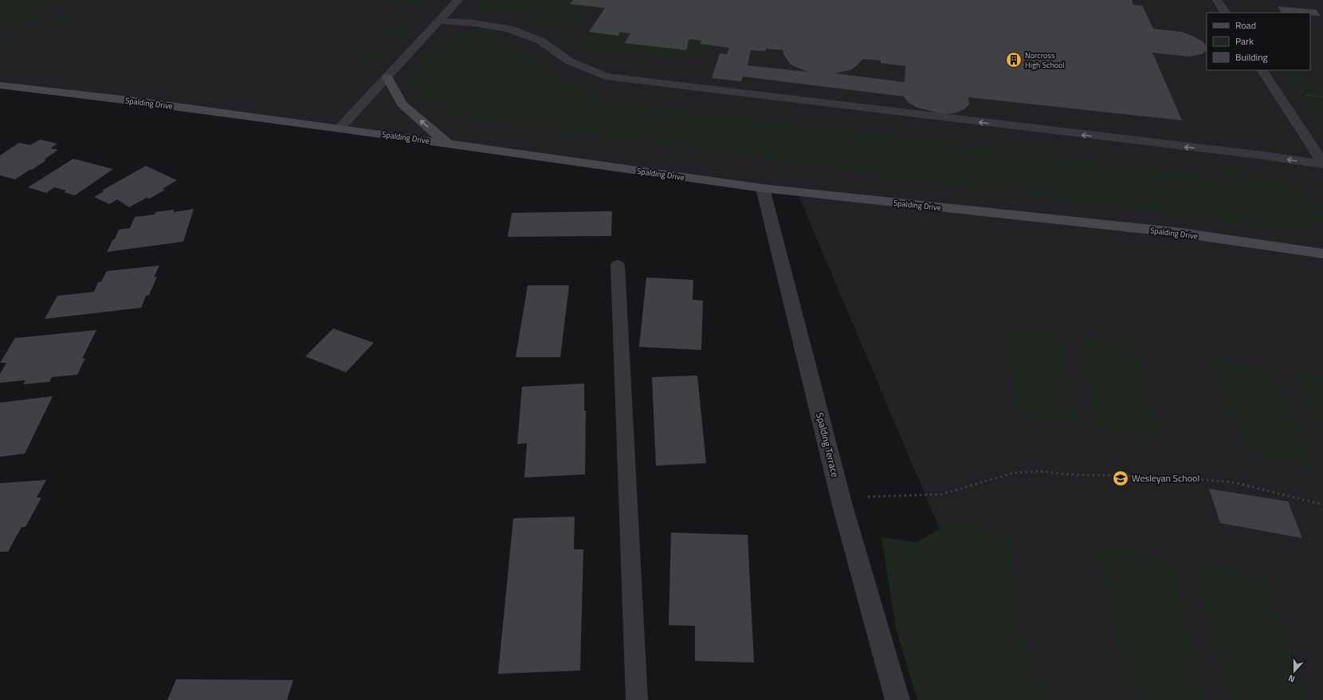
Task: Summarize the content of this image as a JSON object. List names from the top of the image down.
{
  "streets": {
    "main road": ["Spalding Drive"],
    "street": ["Spalding Terrace"]
  },
  "crossings": [
    ["Spalding Drive", "Spalding Terrace"]
  ],
  "places": {
    "building": ["Norcross High School"],
    "school or university": ["Wesleyan School"]
  },
  "legend": ["Road", "Park", "Building"],
  "north": "bottom"
}
